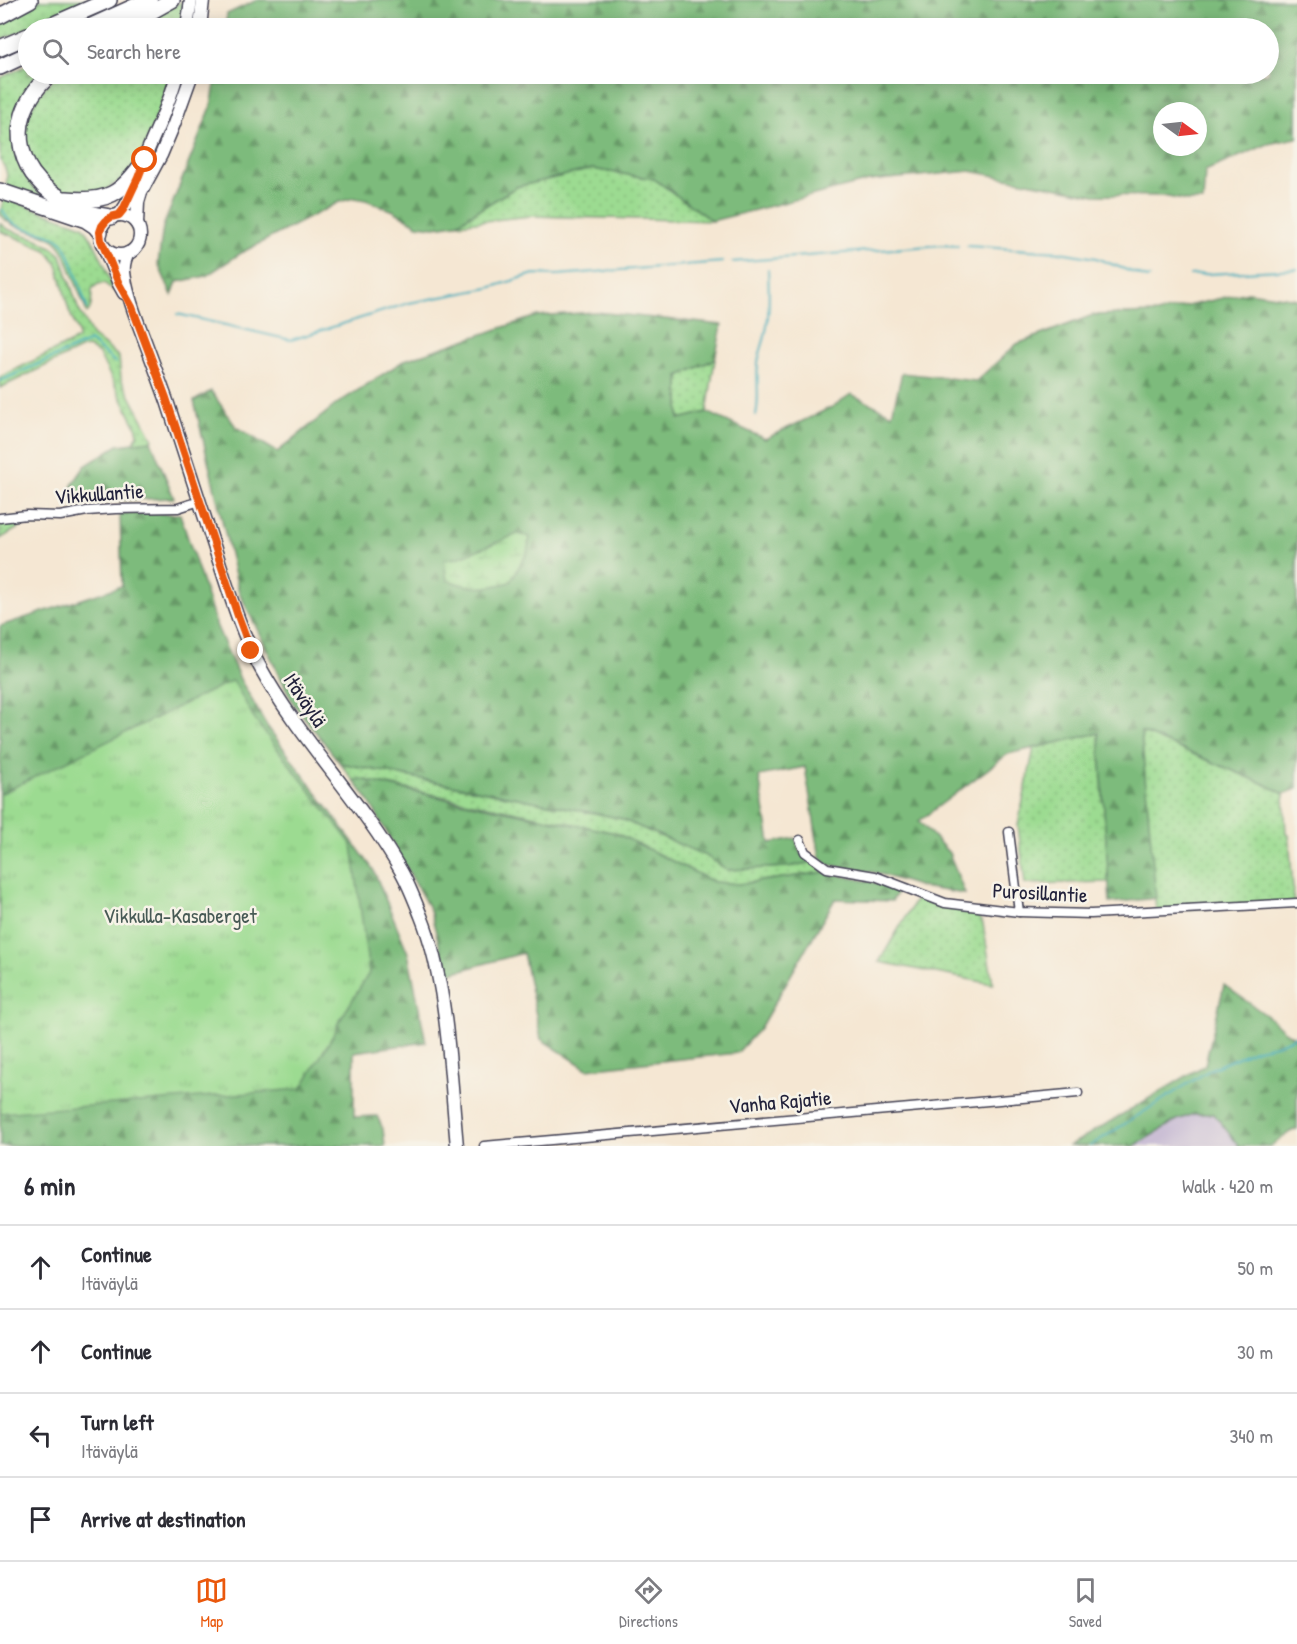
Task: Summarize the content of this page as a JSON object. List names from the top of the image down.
{
  "streets": {
    "main road": ["Itäväylä"],
    "street": ["Vikkullantie", "Purosillantie", "Vanha Rajatie"]
  },
  "crossings": [
    ["Vikkullantie", "Itäväylä"]
  ],
  "parks": ["Vikkulla-Kasaberget"],
  "north": "right",
  "page": {
    "search": "Search here",
    "heading": ["6 min", "Walk · 420 m"],
    "list": [
      ["Continue", "Itäväylä", "50 m"],
      ["Continue", "30 m"],
      ["Turn left", "Itäväylä", "340 m"],
      "Arrive at destination"
    ],
    "nav": ["Map", "Directions", "Saved"]
  }
}
